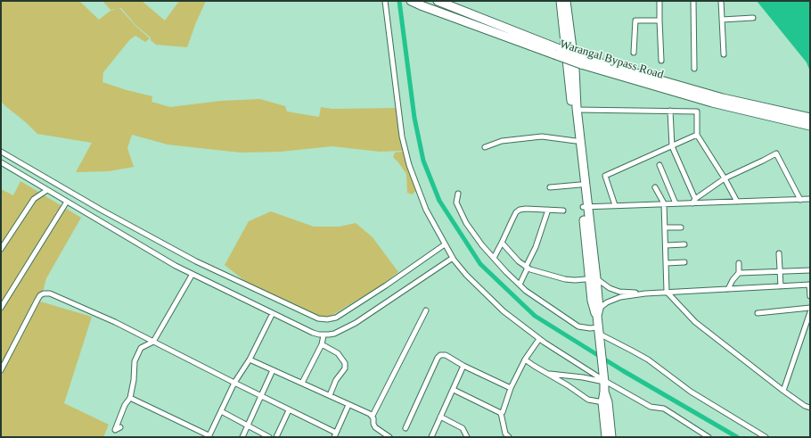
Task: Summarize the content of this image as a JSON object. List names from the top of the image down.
{
  "streets": {
    "highway": ["Warangal Bypass Road"]
  }
}
